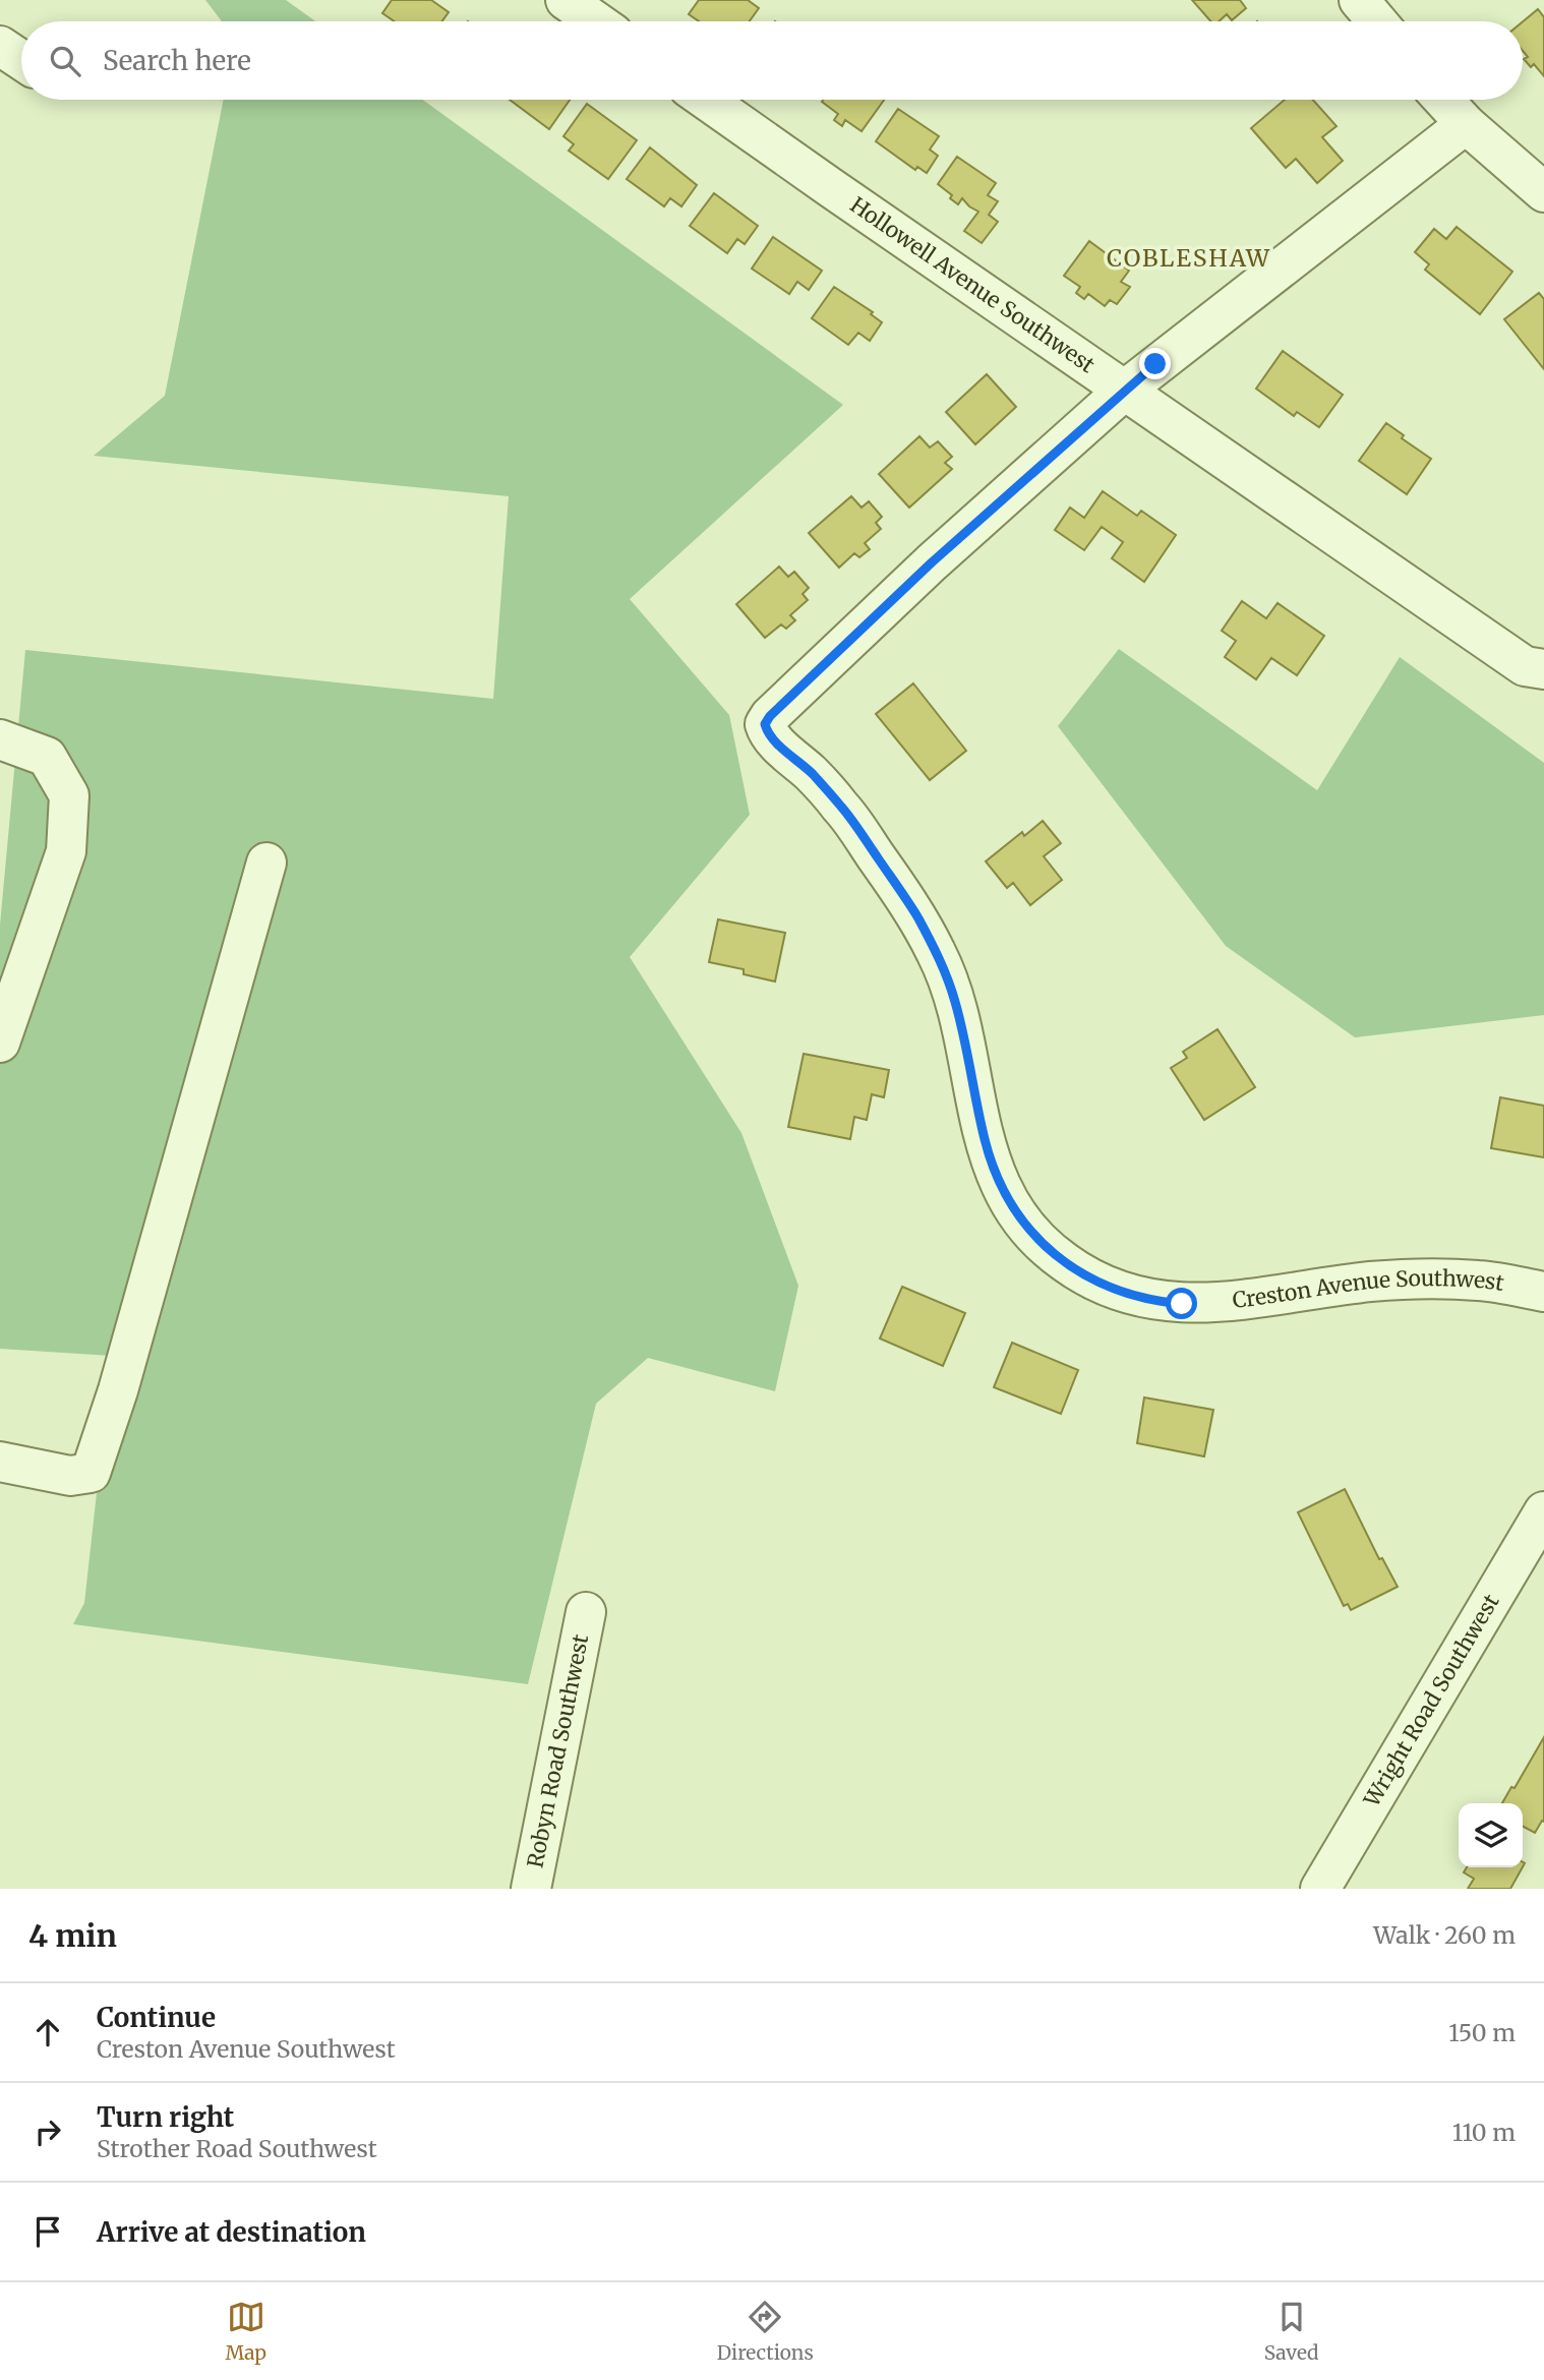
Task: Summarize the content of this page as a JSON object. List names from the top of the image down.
{
  "streets": {
    "street": [
      "Hollowell Avenue Southwest",
      "Creston Avenue Southwest",
      "Wright Road Southwest",
      "Robyn Road Southwest"
    ]
  },
  "crossings": [
    ["Hollowell Avenue Southwest", "Creston Avenue Southwest"]
  ],
  "districts": ["COBLESHAW"],
  "page": {
    "search": "Search here",
    "heading": ["4 min", "Walk · 260 m"],
    "list": [
      ["Continue", "Creston Avenue Southwest", "150 m"],
      ["Turn right", "Strother Road Southwest", "110 m"],
      "Arrive at destination"
    ],
    "nav": ["Map", "Directions", "Saved"]
  }
}
